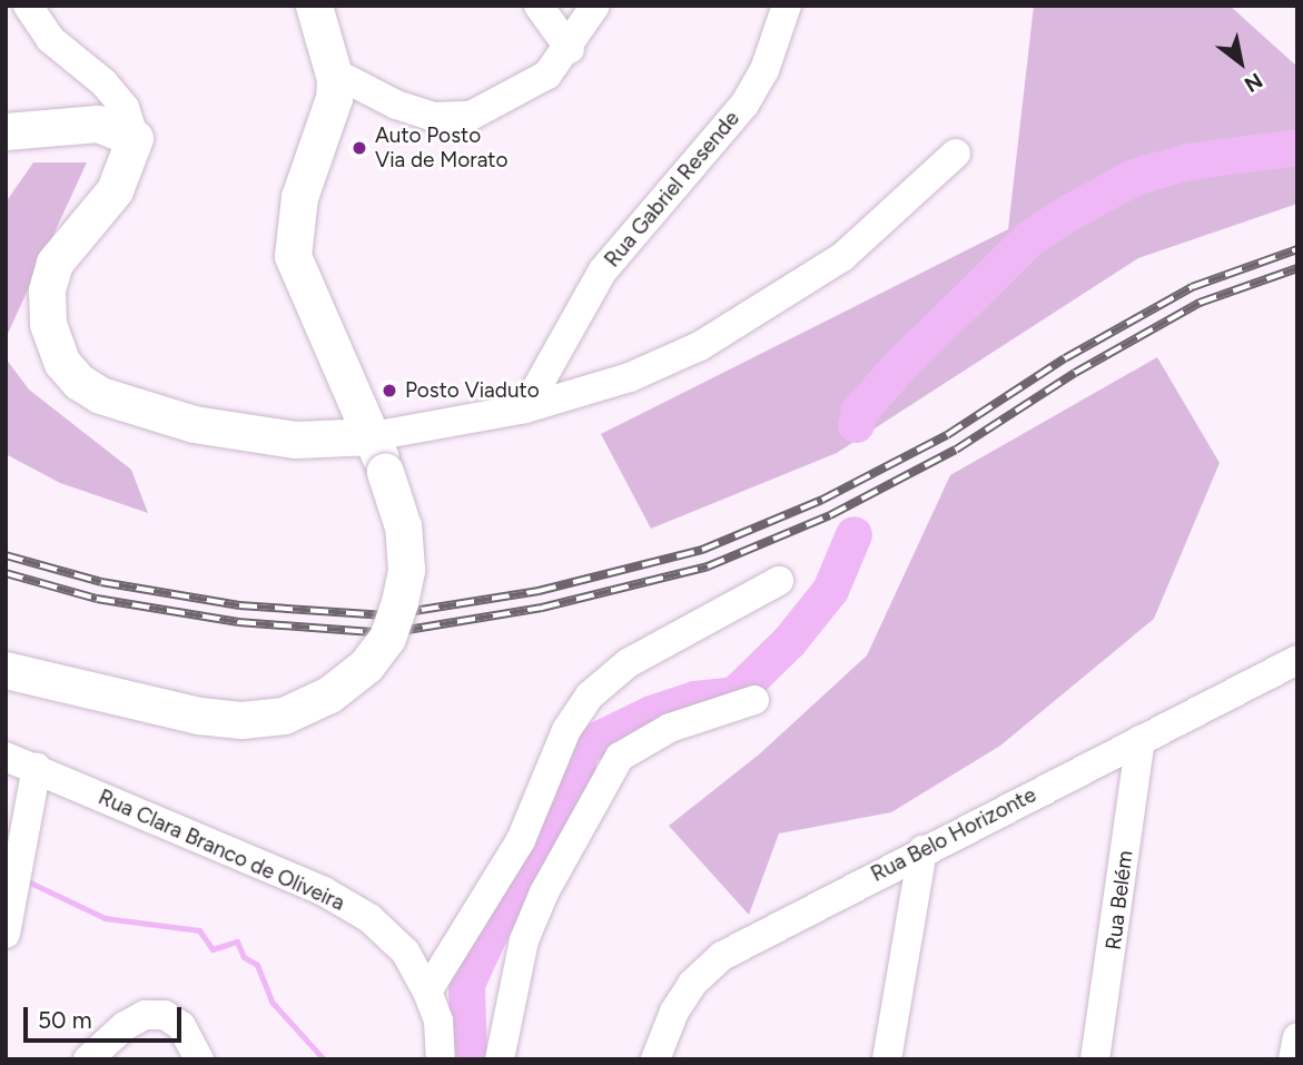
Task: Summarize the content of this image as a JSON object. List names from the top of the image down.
{
  "streets": {
    "street": [
      "Rua Gabriel Resende",
      "Rua Belo Horizonte",
      "Rua Clara Branco de Oliveira",
      "Rua Belém"
    ]
  },
  "crossings": [
    ["Rua Belo Horizonte", "Rua Belém"]
  ],
  "places": ["Auto Posto Via de Morato", "Posto Viaduto"],
  "scale_bar": "50 m",
  "north": "bottom right"
}
